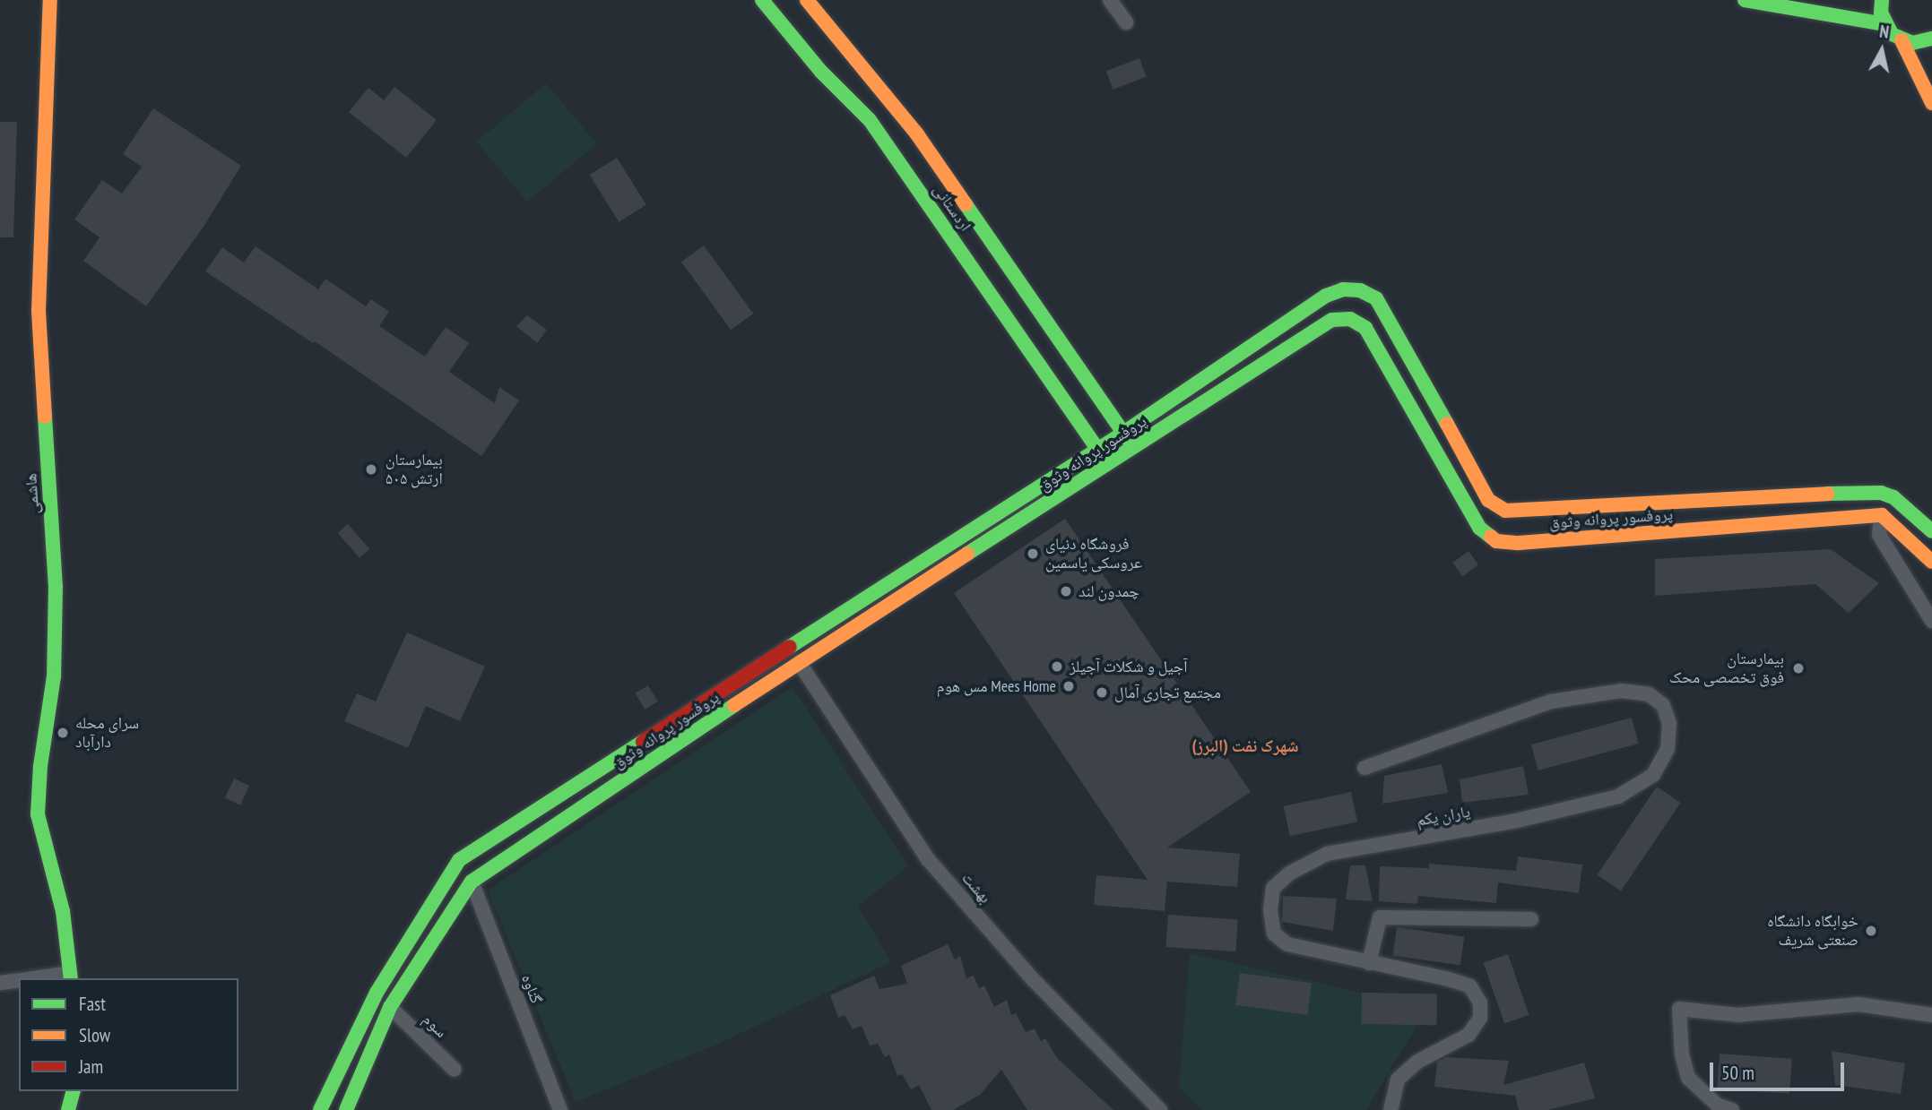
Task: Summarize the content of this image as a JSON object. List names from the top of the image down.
{
  "streets": {
    "main road": ["اردستانی", "پروفسور پروانه وثوق", "هاشمی"],
    "street": [
      "یاران یکم",
      "بهشت",
      "گناوه",
      "سوم"
    ]
  },
  "crossings": [
    ["اردستانی", "پروفسور پروانه وثوق"],
    ["پروفسور پروانه وثوق", "بهشت"],
    ["پروفسور پروانه وثوق", "گناوه"],
    ["پروفسور پروانه وثوق", "سوم"]
  ],
  "districts": ["شهرک نفت (البرز)"],
  "places": [
    "بیمارستان ۵۰۵ ارتش",
    "فروشگاه دنیای عروسکی یاسمین",
    "چمدون لند",
    "آجیل و شکلات آجیلز",
    "بیمارستان فوق تخصصی محک",
    "مس هوم Mees Home",
    "مجتمع تجاری آمال",
    "سرای محله دارآباد",
    "خوابگاه دانشگاه صنعتی شریف"
  ],
  "legend": ["Fast", "Slow", "Jam"],
  "scale_bar": "50 m",
  "north": "top"
}
